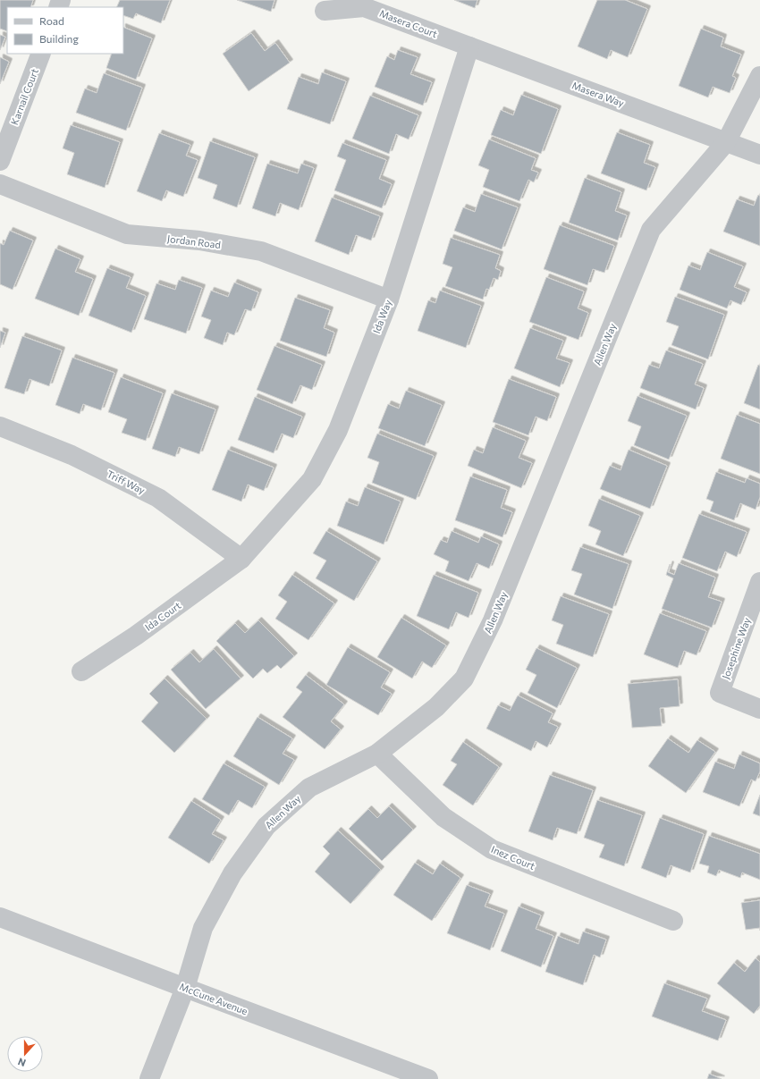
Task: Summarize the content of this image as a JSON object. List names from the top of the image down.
{
  "streets": {
    "street": [
      "Masera Court",
      "Masera Way",
      "Karnail Court",
      "Jordan Road",
      "Ida Way",
      "Allen Way",
      "Triff Way",
      "Ida Court",
      "Josephine Way",
      "Inez Court",
      "McCune Avenue"
    ]
  },
  "crossings": [
    ["Masera Court", "Masera Way"],
    ["Masera Court", "Ida Way"],
    ["Masera Way", "Ida Way"],
    ["Masera Way", "Allen Way"],
    ["Jordan Road", "Ida Way"],
    ["Ida Way", "Triff Way"],
    ["Ida Way", "Ida Court"],
    ["Allen Way", "Inez Court"],
    ["Allen Way", "McCune Avenue"],
    ["Triff Way", "Ida Court"]
  ],
  "legend": ["Road", "Building"],
  "north": "bottom"
}
